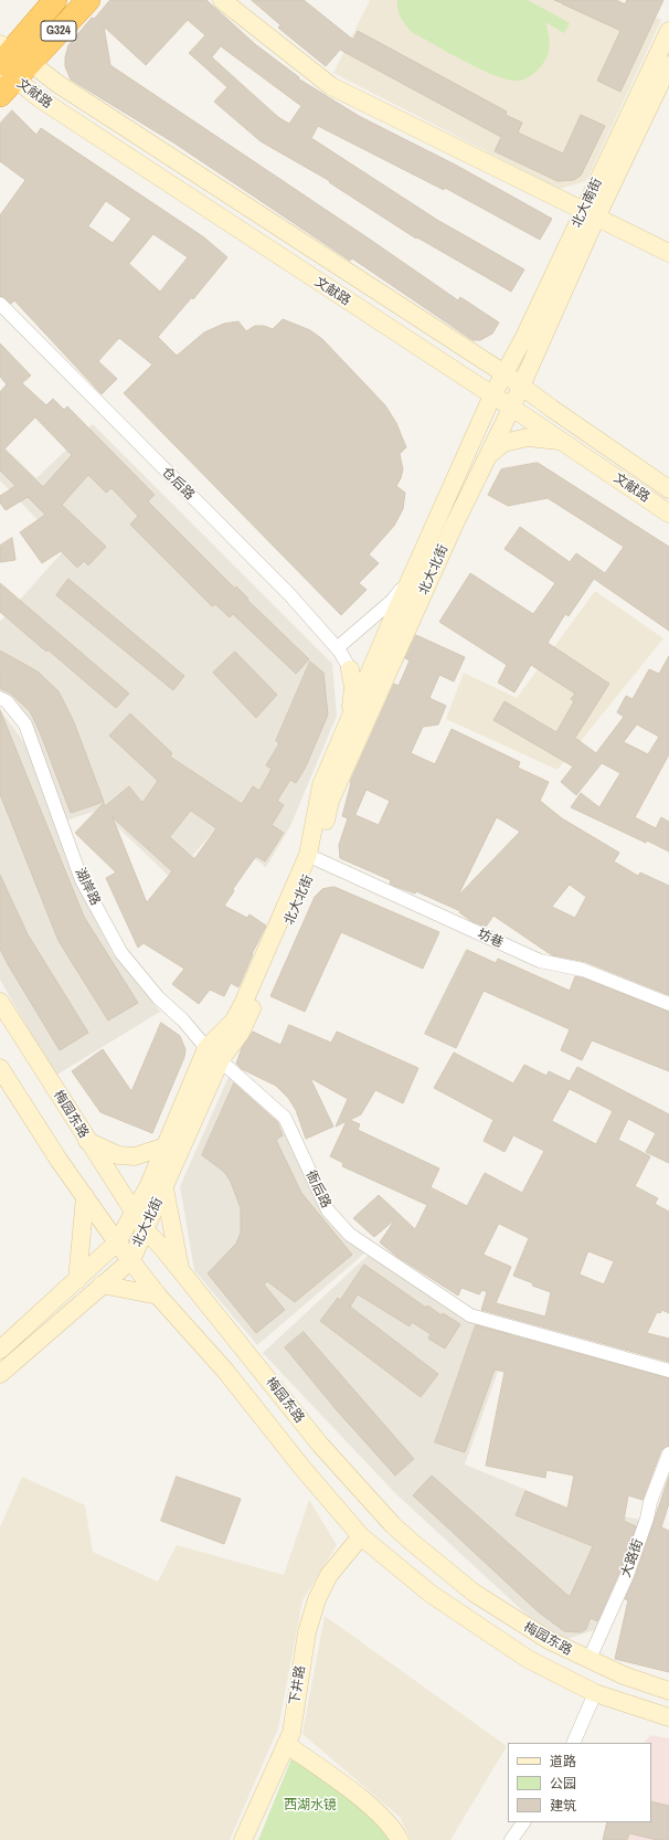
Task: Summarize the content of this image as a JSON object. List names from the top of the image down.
{
  "streets": {
    "highway": ["G324"],
    "main road": [
      "文献路",
      "北大南街",
      "北大北街",
      "梅园东路",
      "下井路"
    ],
    "street": [
      "仓后路",
      "湖岸路",
      "坊巷",
      "衙后路",
      "大路街"
    ]
  },
  "crossings": [
    ["G324", "文献路"],
    ["文献路", "北大南街"],
    ["文献路", "北大北街"],
    ["北大南街", "北大北街"],
    ["北大北街", "湖岸路"],
    ["北大北街", "坊巷"],
    ["北大北街", "梅园东路"],
    ["北大北街", "衙后路"],
    ["湖岸路", "衙后路"],
    ["梅园东路", "大路街"],
    ["梅园东路", "下井路"]
  ],
  "parks": ["西湖水镜"],
  "legend": ["道路", "公园", "建筑"]
}
